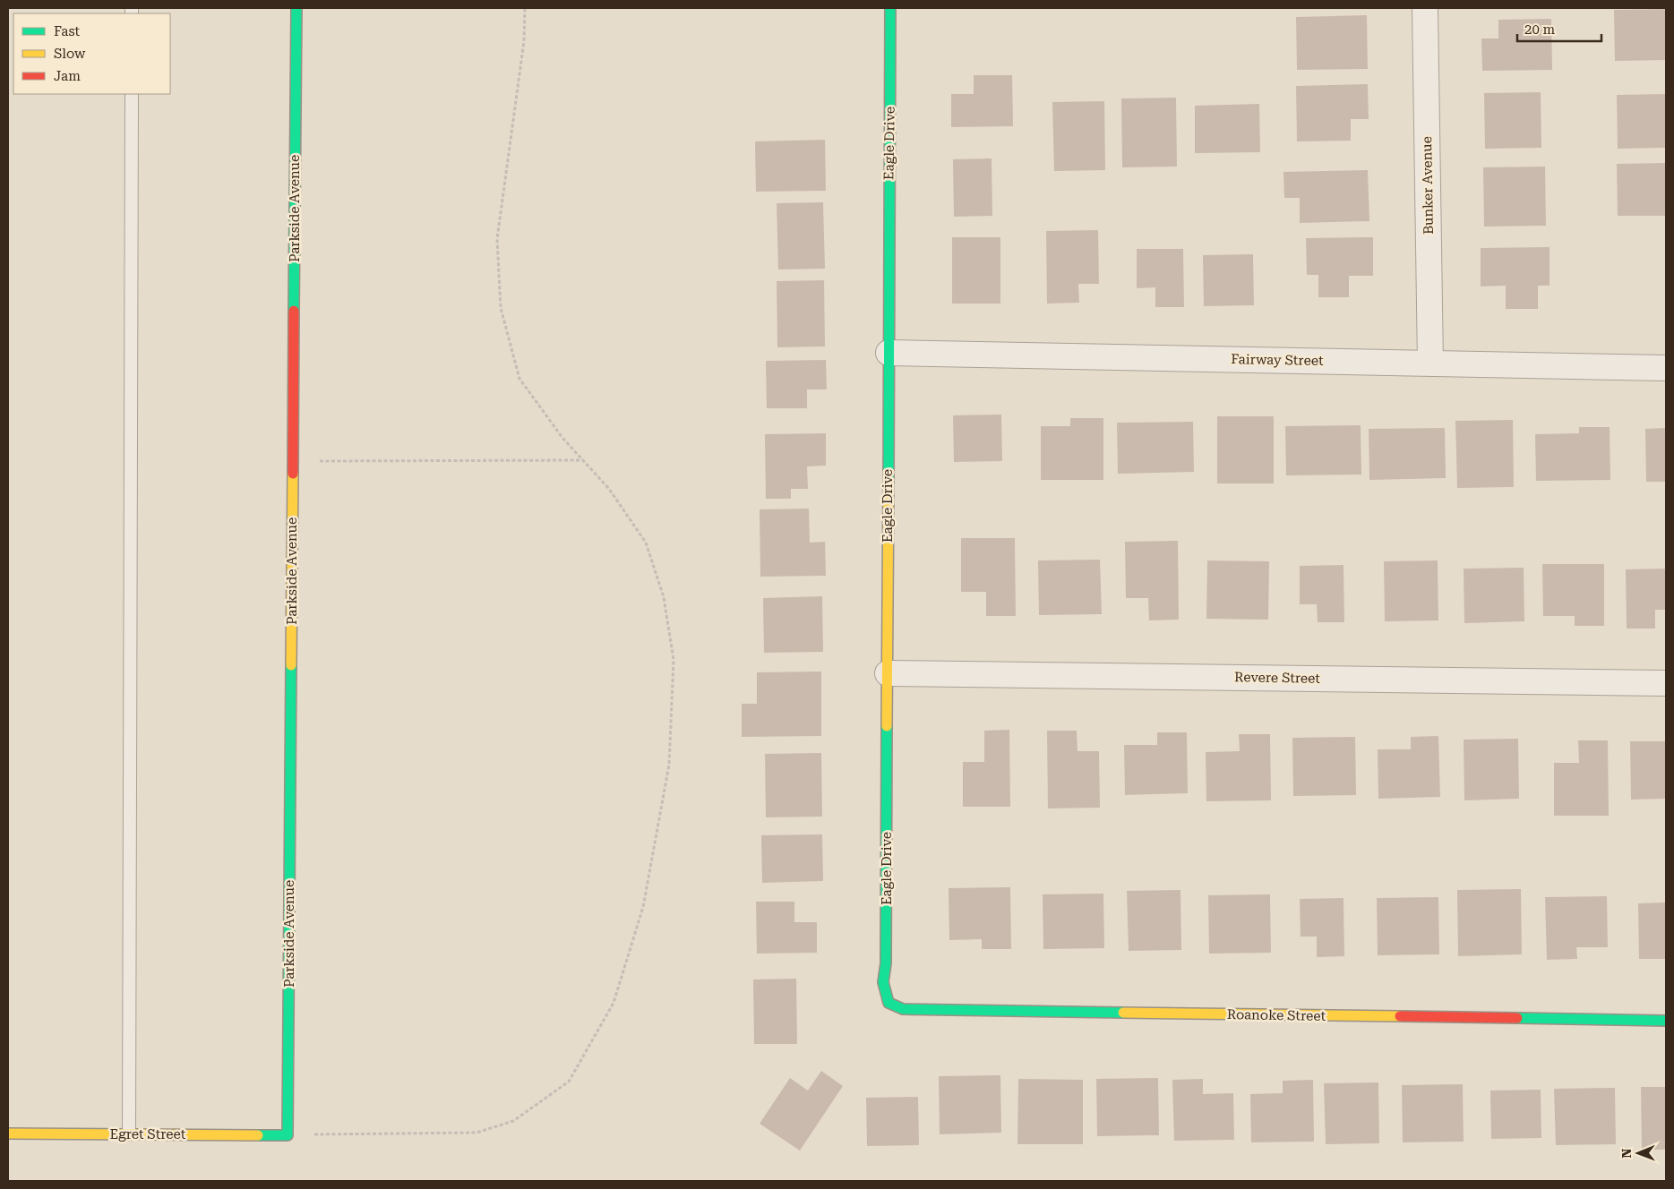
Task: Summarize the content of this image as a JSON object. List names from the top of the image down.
{
  "streets": {
    "street": [
      "Eagle Drive",
      "Bunker Avenue",
      "Parkside Avenue",
      "Fairway Street",
      "Revere Street",
      "Roanoke Street",
      "Egret Street"
    ]
  },
  "crossings": [
    ["Eagle Drive", "Fairway Street"],
    ["Eagle Drive", "Revere Street"],
    ["Eagle Drive", "Roanoke Street"],
    ["Bunker Avenue", "Fairway Street"],
    ["Parkside Avenue", "Egret Street"]
  ],
  "legend": ["Fast", "Slow", "Jam"],
  "scale_bar": "20 m",
  "north": "left"
}
